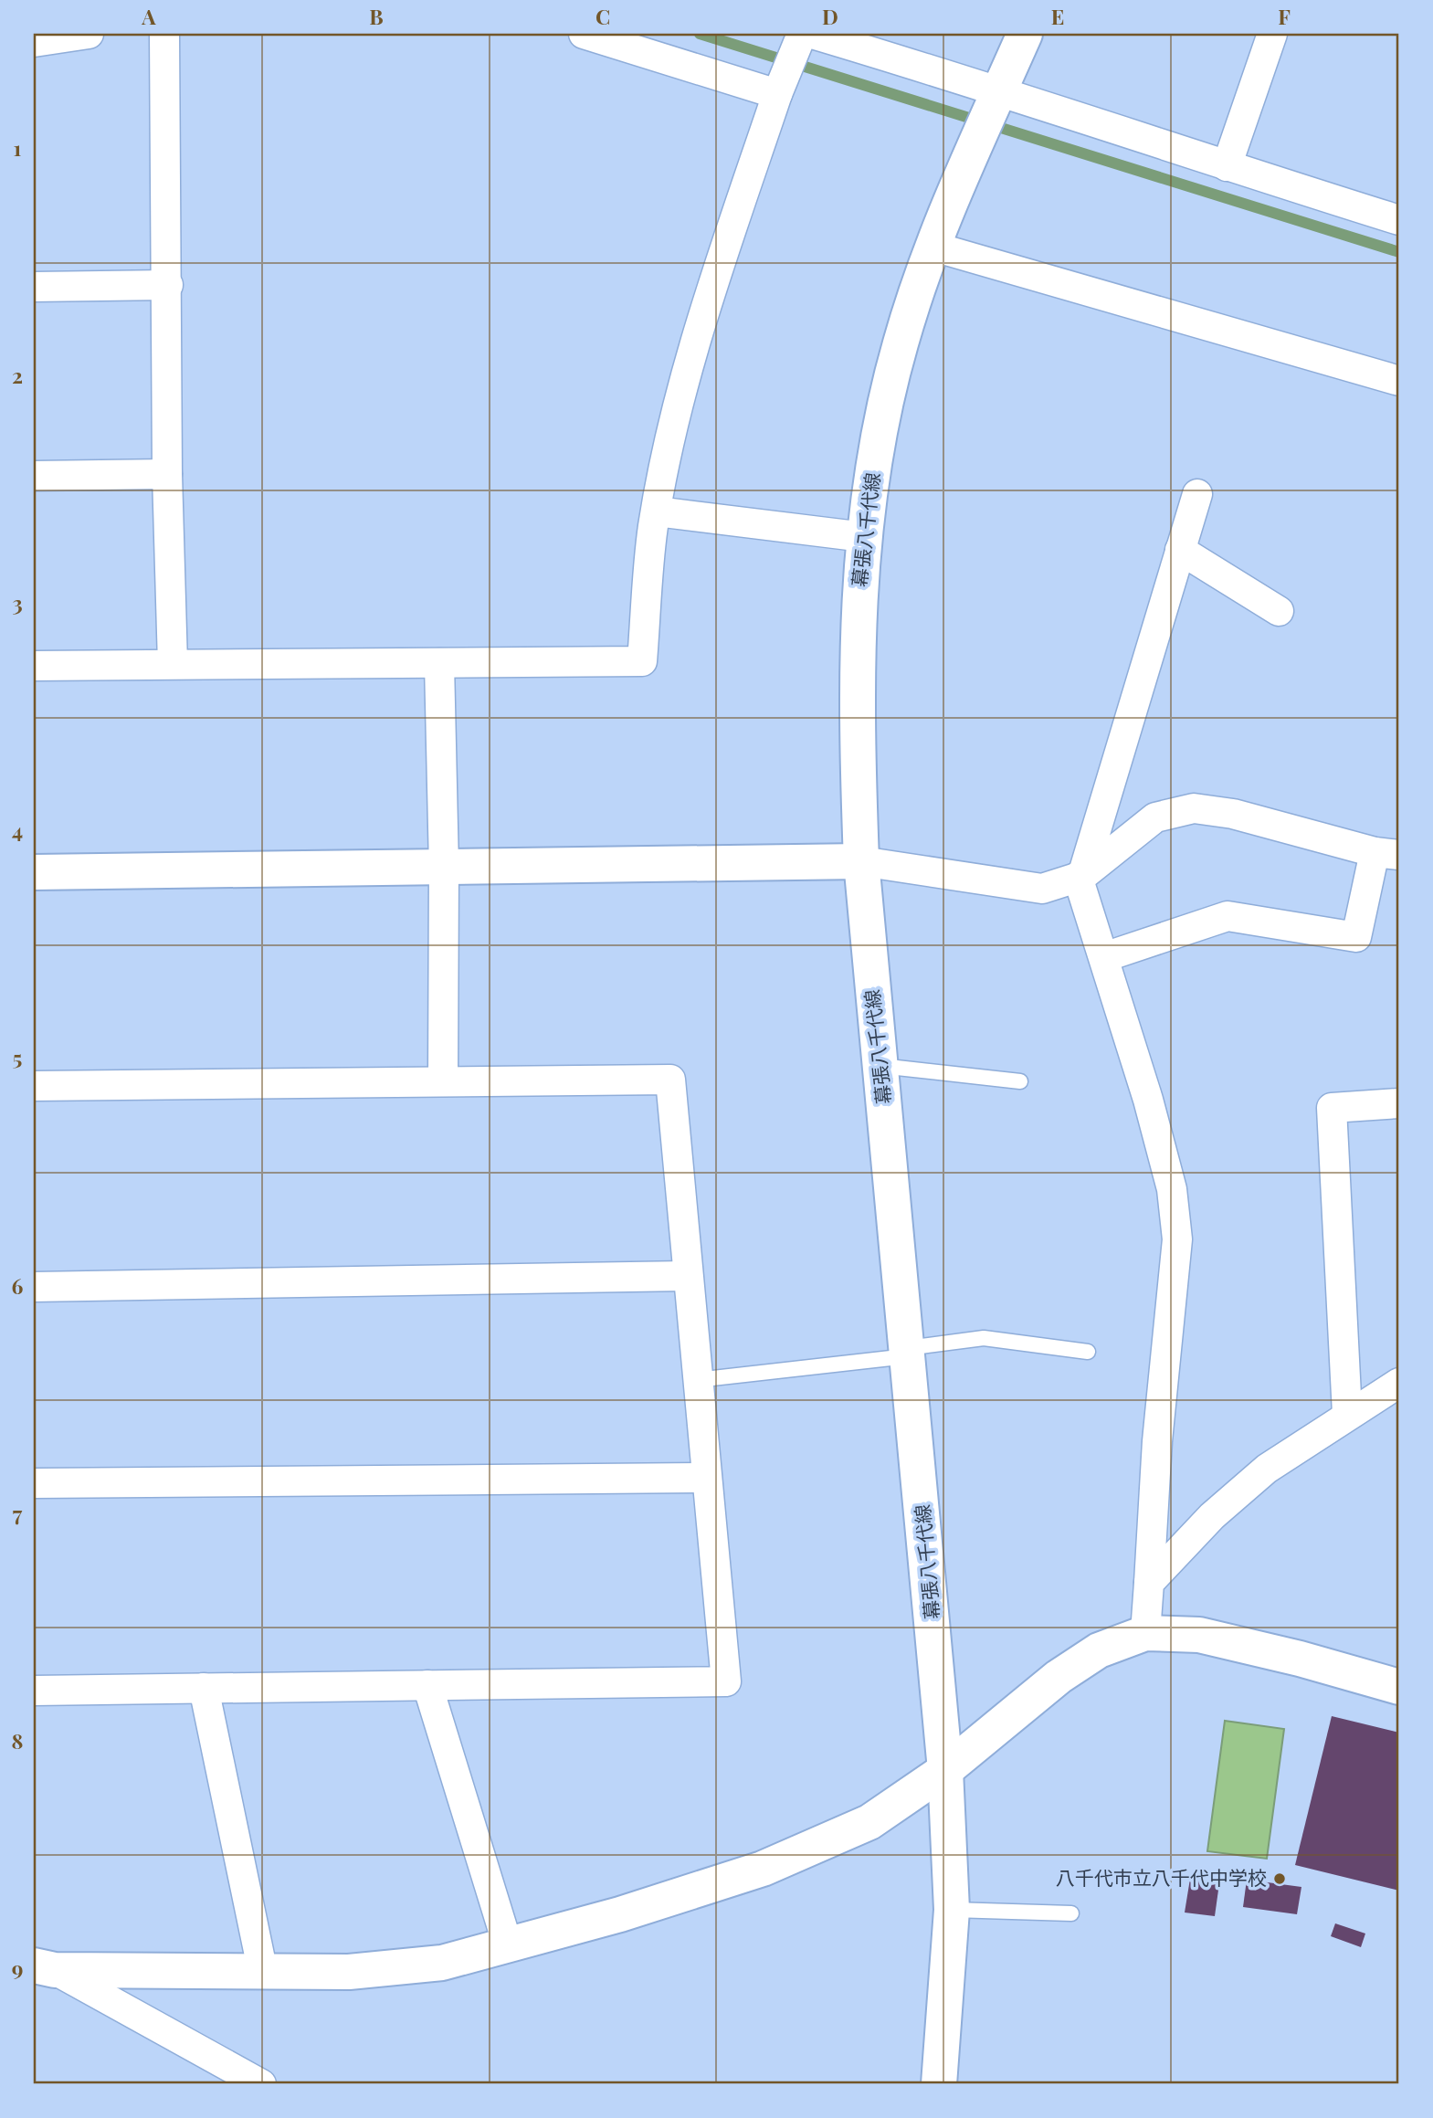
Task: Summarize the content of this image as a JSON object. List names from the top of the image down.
{
  "streets": {
    "street": ["幕張八千代線"]
  },
  "places": ["八千代市立八千代中学校"],
  "grid": {
    "columns": [
      "A",
      "B",
      "C",
      "D",
      "E",
      "F"
    ],
    "rows": [
      "1",
      "2",
      "3",
      "4",
      "5",
      "6",
      "7",
      "8",
      "9"
    ]
  }
}
